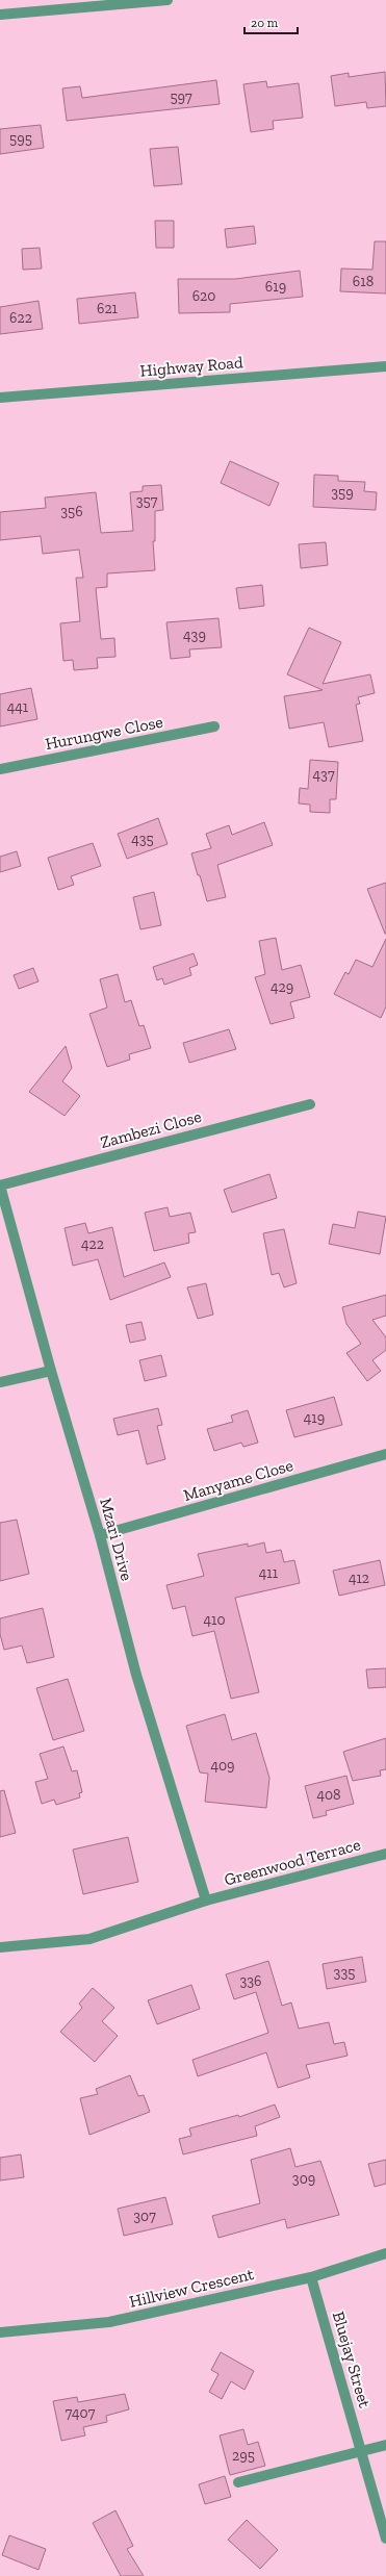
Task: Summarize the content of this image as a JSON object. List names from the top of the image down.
{
  "streets": {
    "street": [
      "Highway Road",
      "Hurungwe Close",
      "Zambezi Close",
      "Manyame Close",
      "Mzari Drive",
      "Greenwood Terrace",
      "Hillview Crescent",
      "Bluejay Street"
    ]
  },
  "crossings": [
    ["Zambezi Close", "Mzari Drive"],
    ["Manyame Close", "Mzari Drive"],
    ["Mzari Drive", "Greenwood Terrace"],
    ["Hillview Crescent", "Bluejay Street"]
  ],
  "house_numbers": [
    "597",
    "595",
    "618",
    "619",
    "620",
    "621",
    "622",
    "359",
    "357",
    "356",
    "439",
    "441",
    "437",
    "435",
    "429",
    "422",
    "419",
    "411",
    "412",
    "410",
    "409",
    "408",
    "335",
    "336",
    "309",
    "307",
    "7407",
    "295"
  ],
  "scale_bar": "20 m"
}
